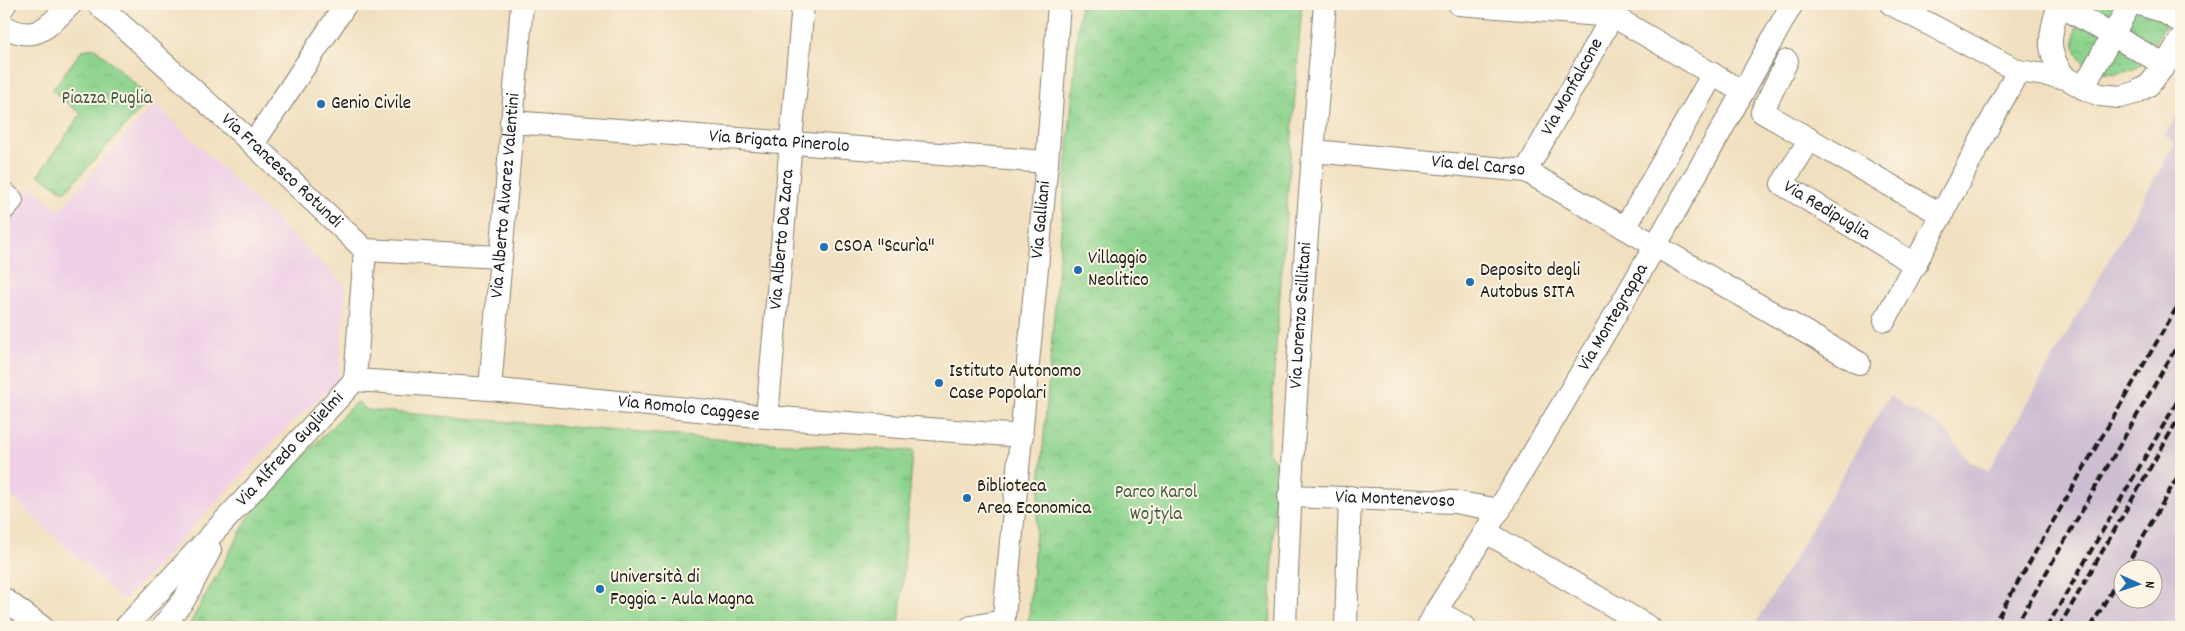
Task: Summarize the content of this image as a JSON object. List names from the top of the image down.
{
  "streets": {
    "street": [
      "Via Monfalcone",
      "Via Brigata Pinerolo",
      "Via del Carso",
      "Via Francesco Rotundi",
      "Via Alberto Alvarez Valentini",
      "Via Redipuglia",
      "Via Galliani",
      "Via Alberto Da Zara",
      "Via Lorenzo Scillitani",
      "Via Montegrappa",
      "Via Romolo Caggese",
      "Via Alfredo Guglielmi",
      "Via Montenevoso"
    ]
  },
  "crossings": [
    ["Via Monfalcone", "Via del Carso"],
    ["Via Brigata Pinerolo", "Via Alberto Alvarez Valentini"],
    ["Via Brigata Pinerolo", "Via Galliani"],
    ["Via Brigata Pinerolo", "Via Alberto Da Zara"],
    ["Via del Carso", "Via Lorenzo Scillitani"],
    ["Via del Carso", "Via Montegrappa"],
    ["Via Alberto Alvarez Valentini", "Via Romolo Caggese"],
    ["Via Galliani", "Via Romolo Caggese"],
    ["Via Alberto Da Zara", "Via Romolo Caggese"],
    ["Via Lorenzo Scillitani", "Via Montenevoso"],
    ["Via Montegrappa", "Via Montenevoso"],
    ["Via Romolo Caggese", "Via Alfredo Guglielmi"]
  ],
  "parks": ["Piazza Puglia", "Parco Karol Wojtyla"],
  "places": [
    "Genio Civile",
    "CSOA \"Scurìa\"",
    "Villaggio Neolitico",
    "Deposito degli Autobus SITA",
    "Istituto Autonomo Case Popolari",
    "Biblioteca Area Economica",
    "Università di Foggia - Aula Magna"
  ],
  "north": "right"
}
